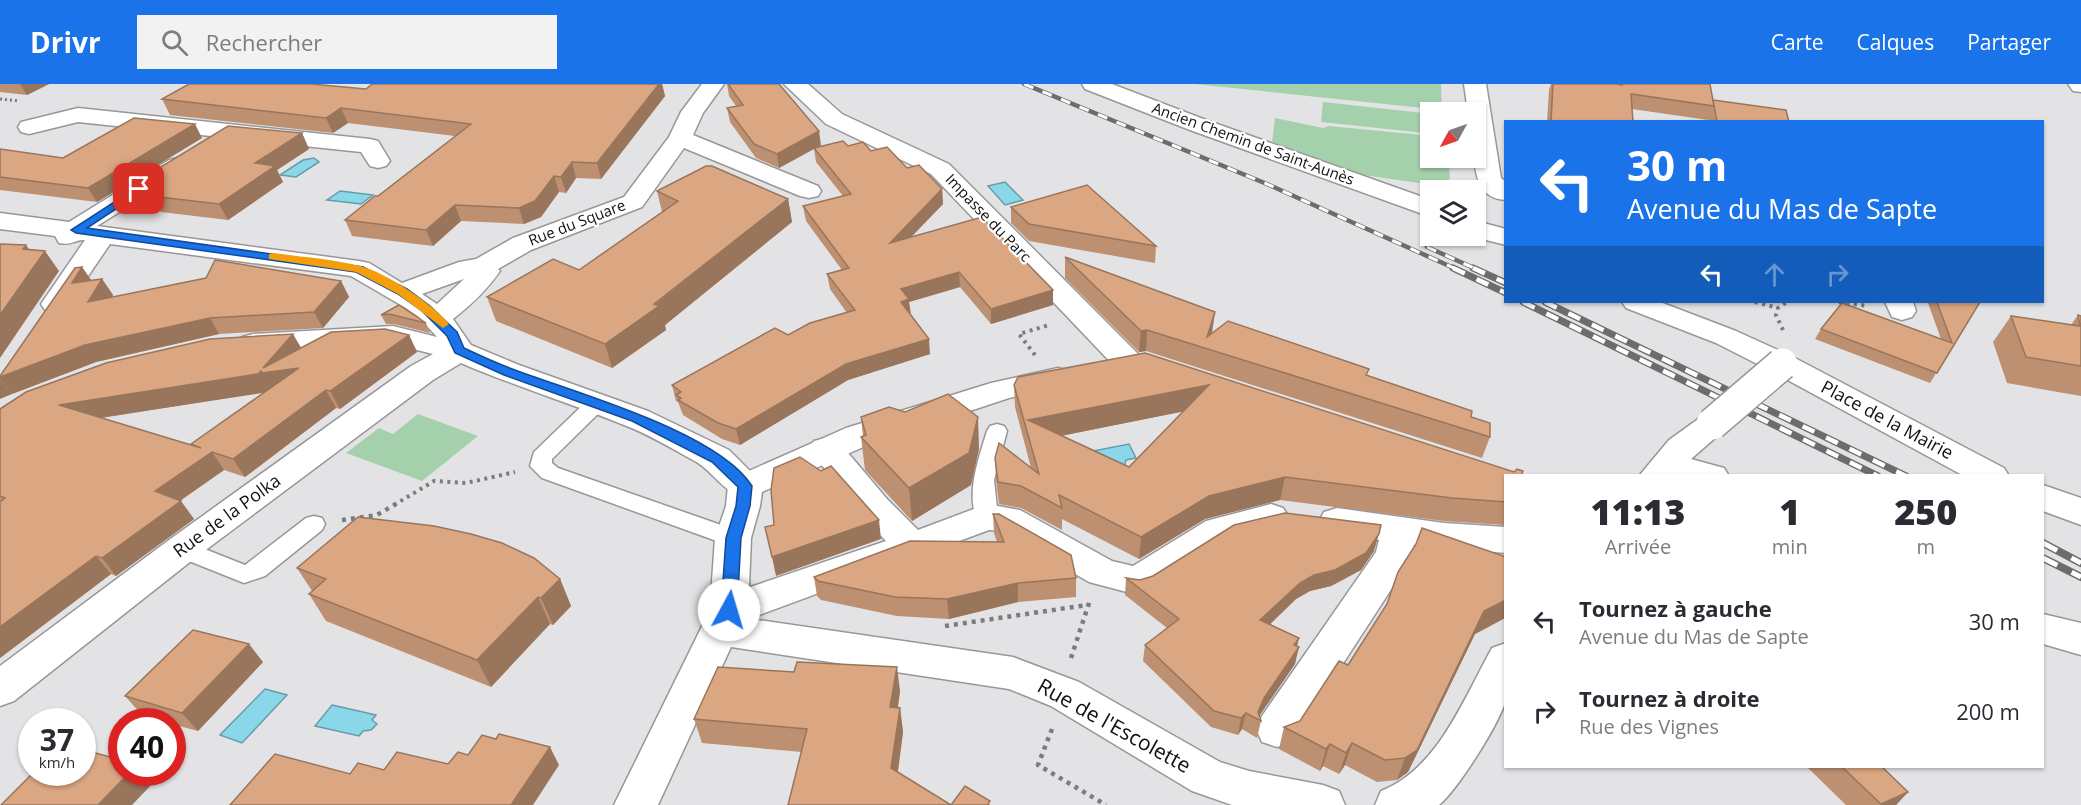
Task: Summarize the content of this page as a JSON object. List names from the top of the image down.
{
  "streets": {
    "street": [
      "Ancien Chemin de Saint-Aunès",
      "Impasse du Parc",
      "Rue du Square",
      "Place de la Mairie",
      "Rue de la Polka",
      "Rue de l'Escolette"
    ]
  },
  "north": "bottom left",
  "page": {
    "header": "Drivr",
    "search": "Rechercher",
    "nav": ["Carte", "Calques", "Partager"],
    "turn": ["30 m", "Avenue du Mas de Sapte"],
    "eta": [
      "11:13",
      "Arrivée",
      "1",
      "min",
      "250",
      "m"
    ],
    "list": [
      {
        "name": "Tournez à gauche",
        "note": "Avenue du Mas de Sapte",
        "value": "30 m"
      },
      {
        "name": "Tournez à droite",
        "note": "Rue des Vignes",
        "value": "200 m"
      }
    ],
    "speed": "37 km/h",
    "limit": "40"
  }
}
